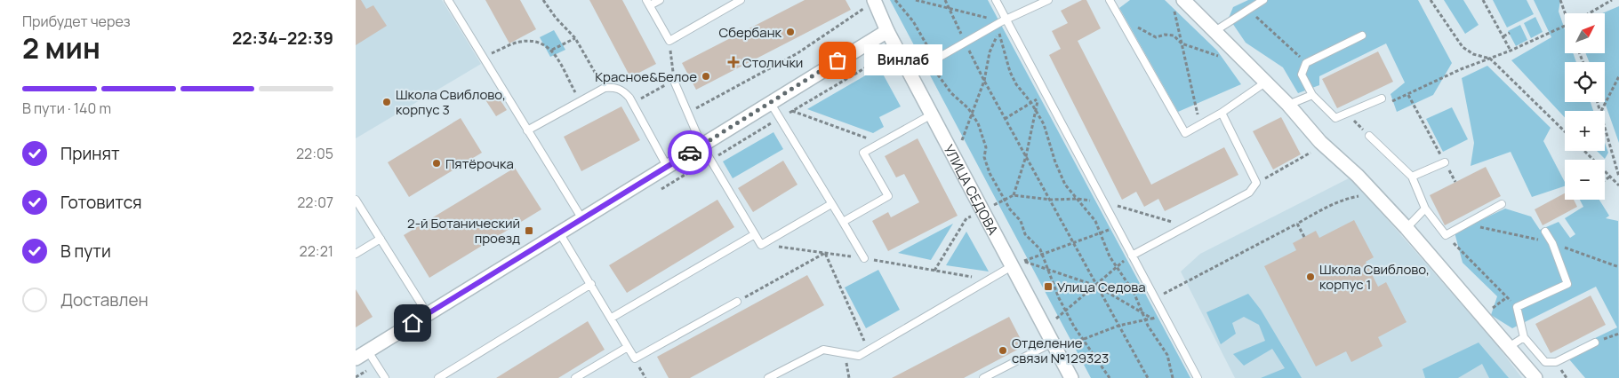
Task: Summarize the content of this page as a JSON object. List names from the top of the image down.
{
  "streets": {
    "street": ["УЛИЦА СЕДОВА"]
  },
  "places": {
    "other": [
      "Сбербанк",
      "Винлаб",
      "Красное&Белое",
      "Школа Свиблово, корпус 3",
      "Пятёрочка",
      "Школа Свиблово, корпус 1",
      "Отделение связи №129323"
    ],
    "health": ["Столички"],
    "transit": ["2-й Ботанический проезд", "Улица Седова"]
  },
  "north": "top right",
  "page": {
    "heading": ["2 мин", "Прибудет через", "22:34–22:39"],
    "map_buttons": ["+", "−"],
    "bubble": "Винлаб",
    "bar": "В пути · 140 m",
    "list": [
      ["Принят", "22:05"],
      ["Готовится", "22:07"],
      ["В пути", "22:21"],
      "Доставлен"
    ]
  }
}
